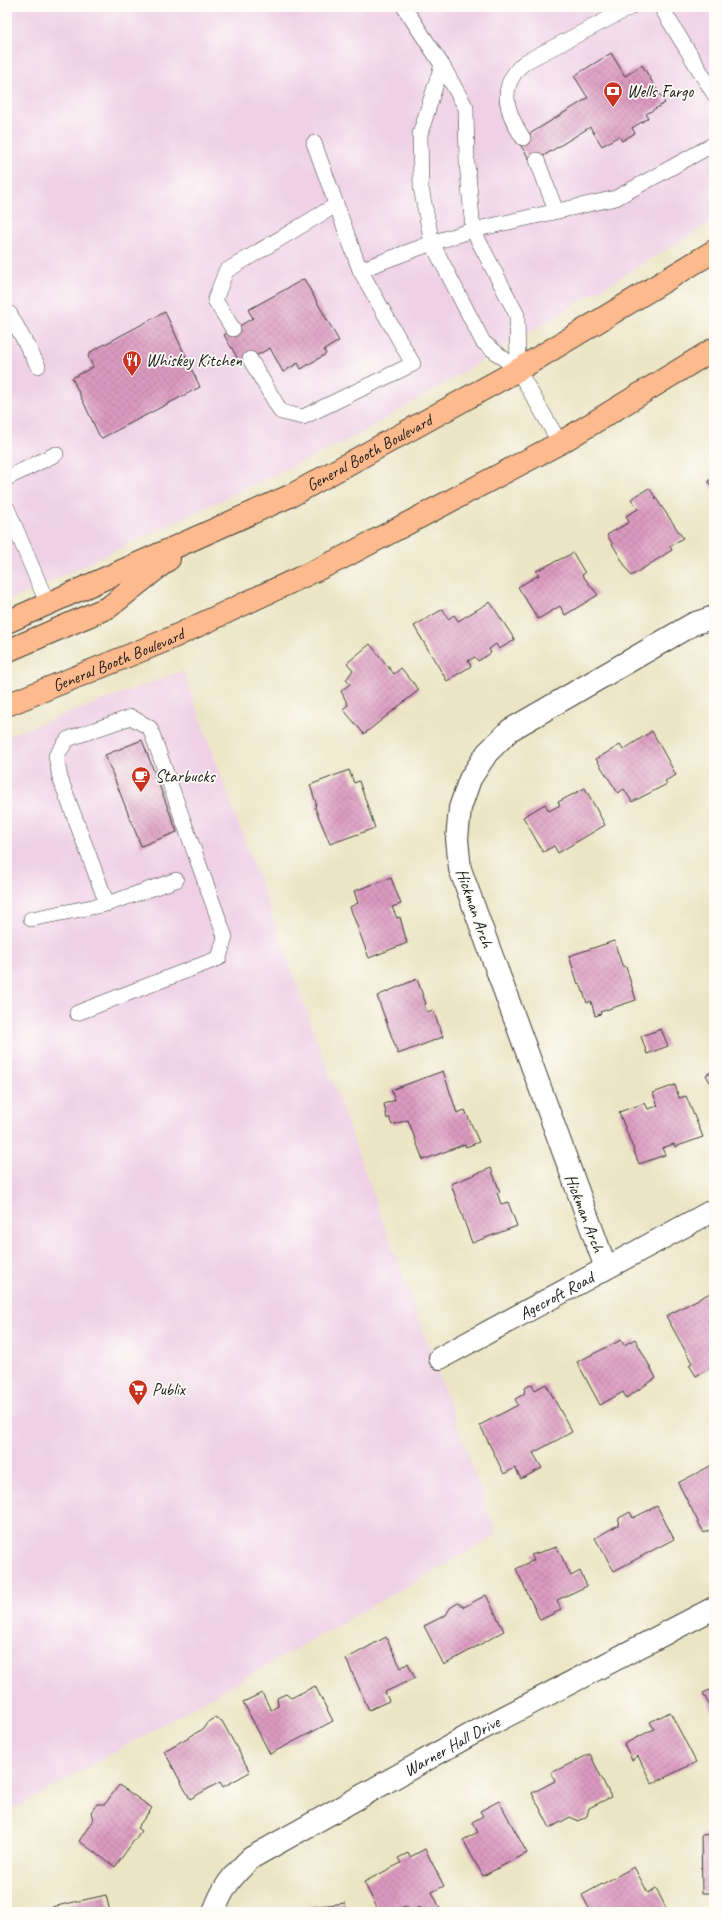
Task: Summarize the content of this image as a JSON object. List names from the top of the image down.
{
  "streets": {
    "highway": ["General Booth Boulevard"],
    "street": ["Hickman Arch", "Agecroft Road", "Warner Hall Drive"]
  },
  "crossings": [
    ["Hickman Arch", "Agecroft Road"]
  ],
  "places": {
    "bank": ["Wells Fargo"],
    "restaurant": ["Whiskey Kitchen"],
    "cafe": ["Starbucks"],
    "supermarket": ["Publix"]
  }
}
